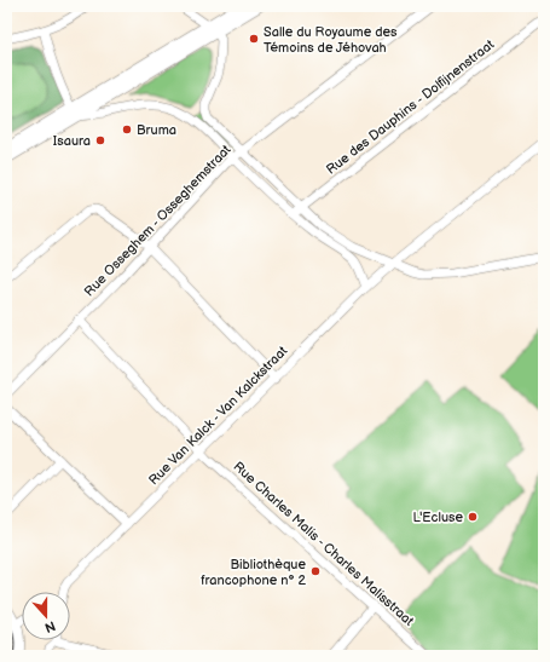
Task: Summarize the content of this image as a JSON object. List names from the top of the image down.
{
  "streets": {
    "street": [
      "Rue des Dauphins - Dolfijnenstraat",
      "Rue Osseghem - Osseghemstraat",
      "Rue Van Kalck - Van Kalckstraat",
      "Rue Charles Malis - Charles Malisstraat"
    ]
  },
  "crossings": [
    ["Rue Osseghem - Osseghemstraat", "Rue Charles Malis - Charles Malisstraat"],
    ["Rue Van Kalck - Van Kalckstraat", "Rue Charles Malis - Charles Malisstraat"]
  ],
  "places": [
    "Salle du Royaume des Témoins de Jéhovah",
    "Bruma",
    "Isaura",
    "L'Ecluse",
    "Bibliothèque francophone n° 2"
  ],
  "north": "bottom"
}
